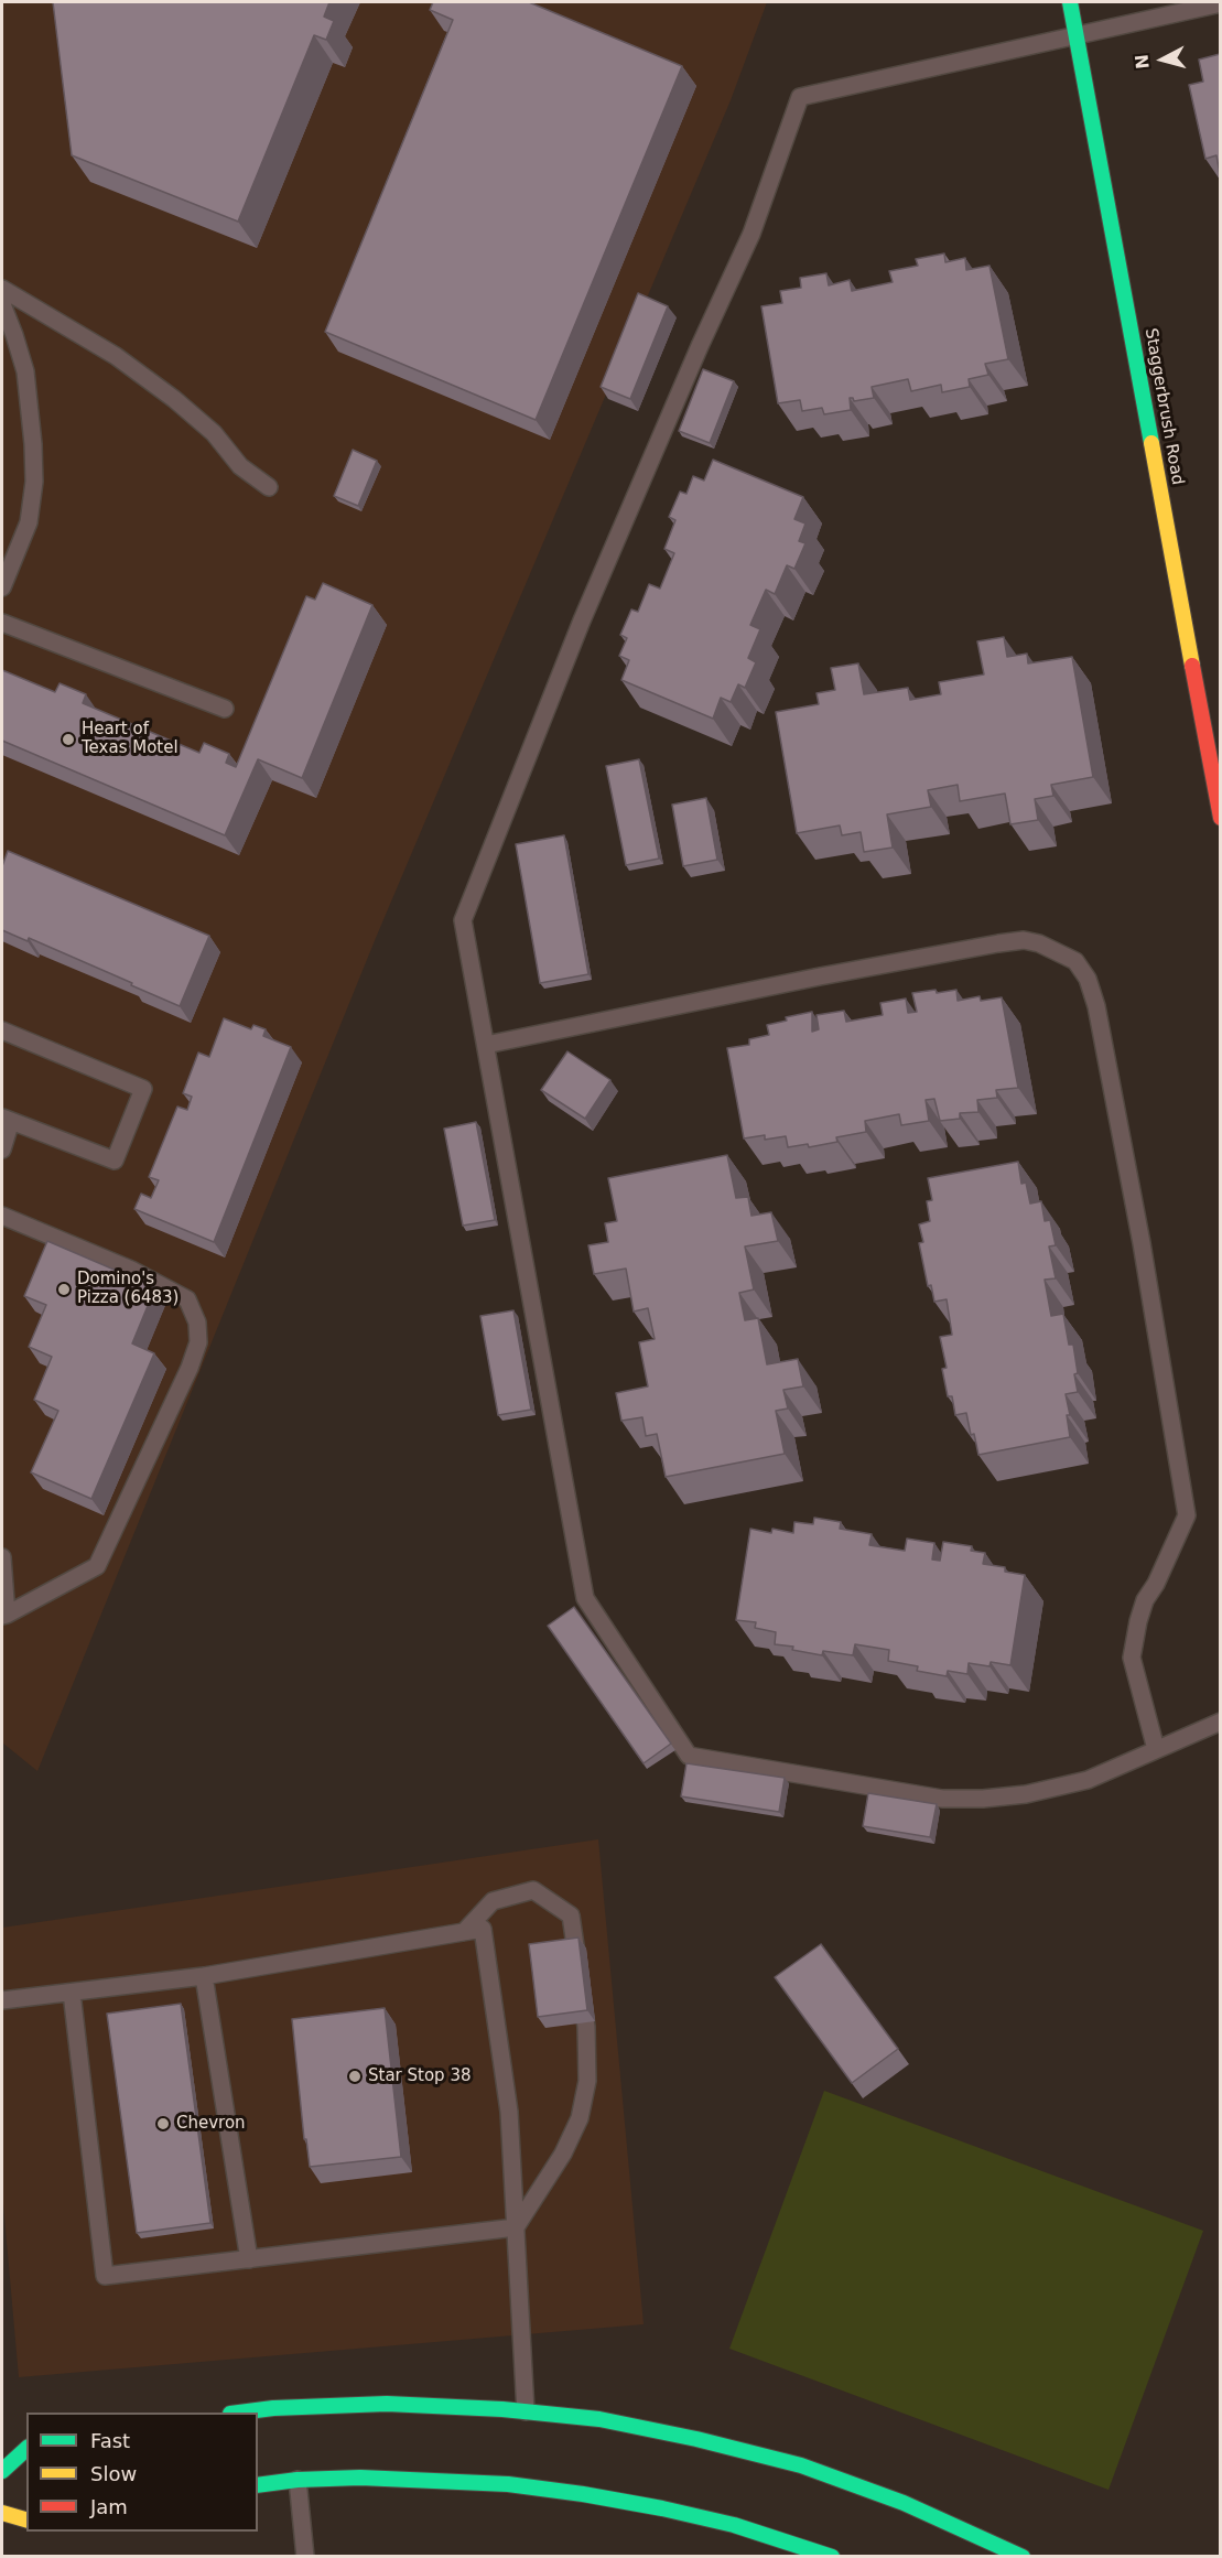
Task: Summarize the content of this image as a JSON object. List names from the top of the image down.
{
  "streets": {
    "street": ["Staggerbrush Road"]
  },
  "places": [
    "Heart of Texas Motel",
    "Domino's Pizza (6483)",
    "Star Stop 38",
    "Chevron"
  ],
  "legend": ["Fast", "Slow", "Jam"],
  "north": "left"
}
